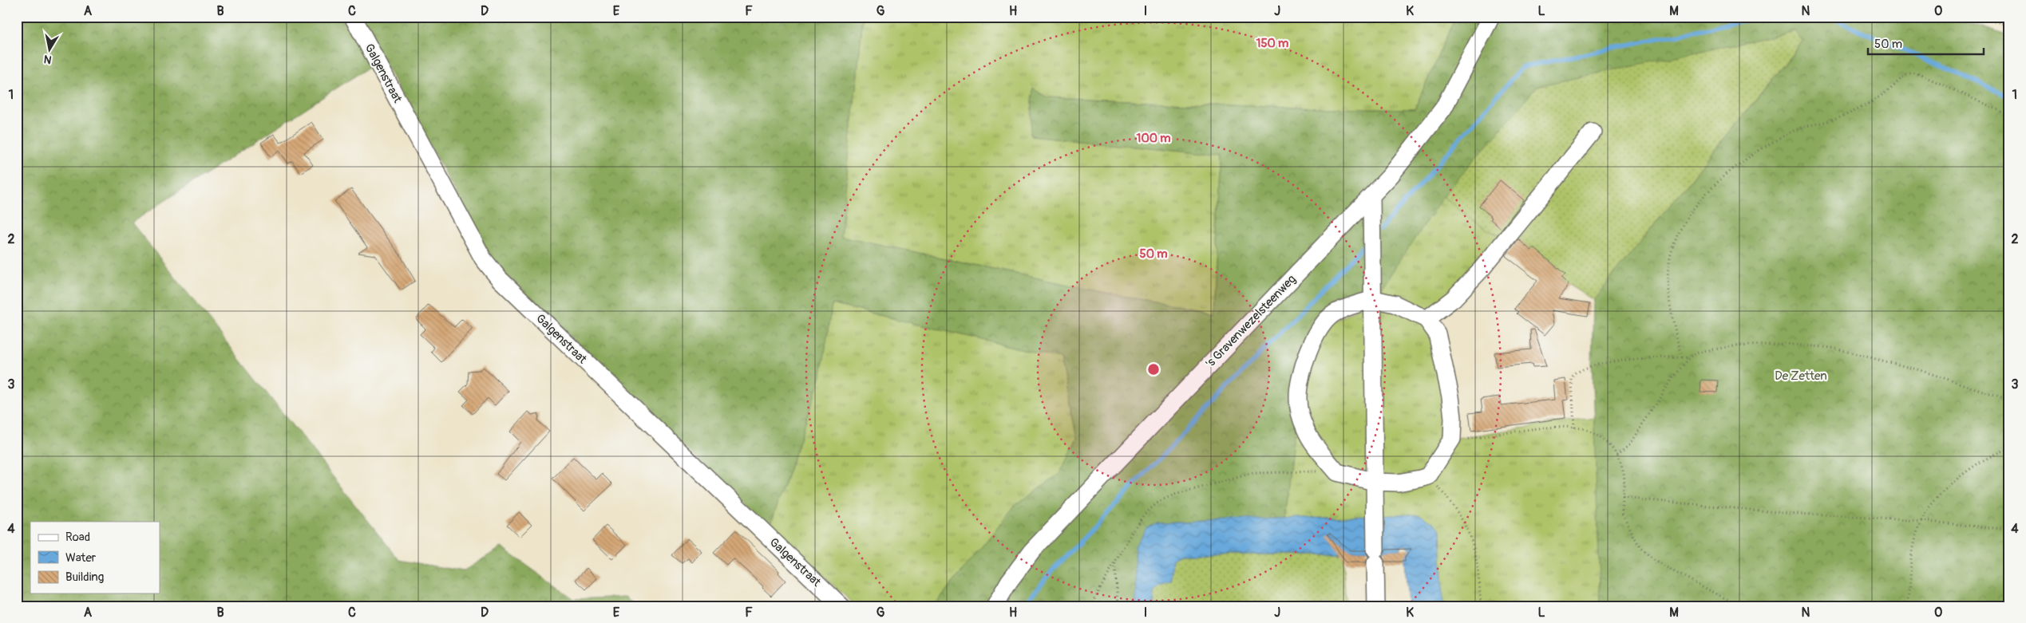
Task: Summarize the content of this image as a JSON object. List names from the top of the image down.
{
  "streets": {
    "street": ["Galgenstraat", "'s Gravenwezelsteenweg"]
  },
  "parks": ["De Zetten"],
  "legend": ["Road", "Water", "Building"],
  "scale_bar": "50 m",
  "north": "bottom",
  "grid": {
    "columns": [
      "A",
      "B",
      "C",
      "D",
      "E",
      "F",
      "G",
      "H",
      "I",
      "J",
      "K",
      "L",
      "M",
      "N",
      "O"
    ],
    "rows": [
      "1",
      "2",
      "3",
      "4"
    ]
  },
  "rings": ["150 m", "100 m", "50 m"]
}
